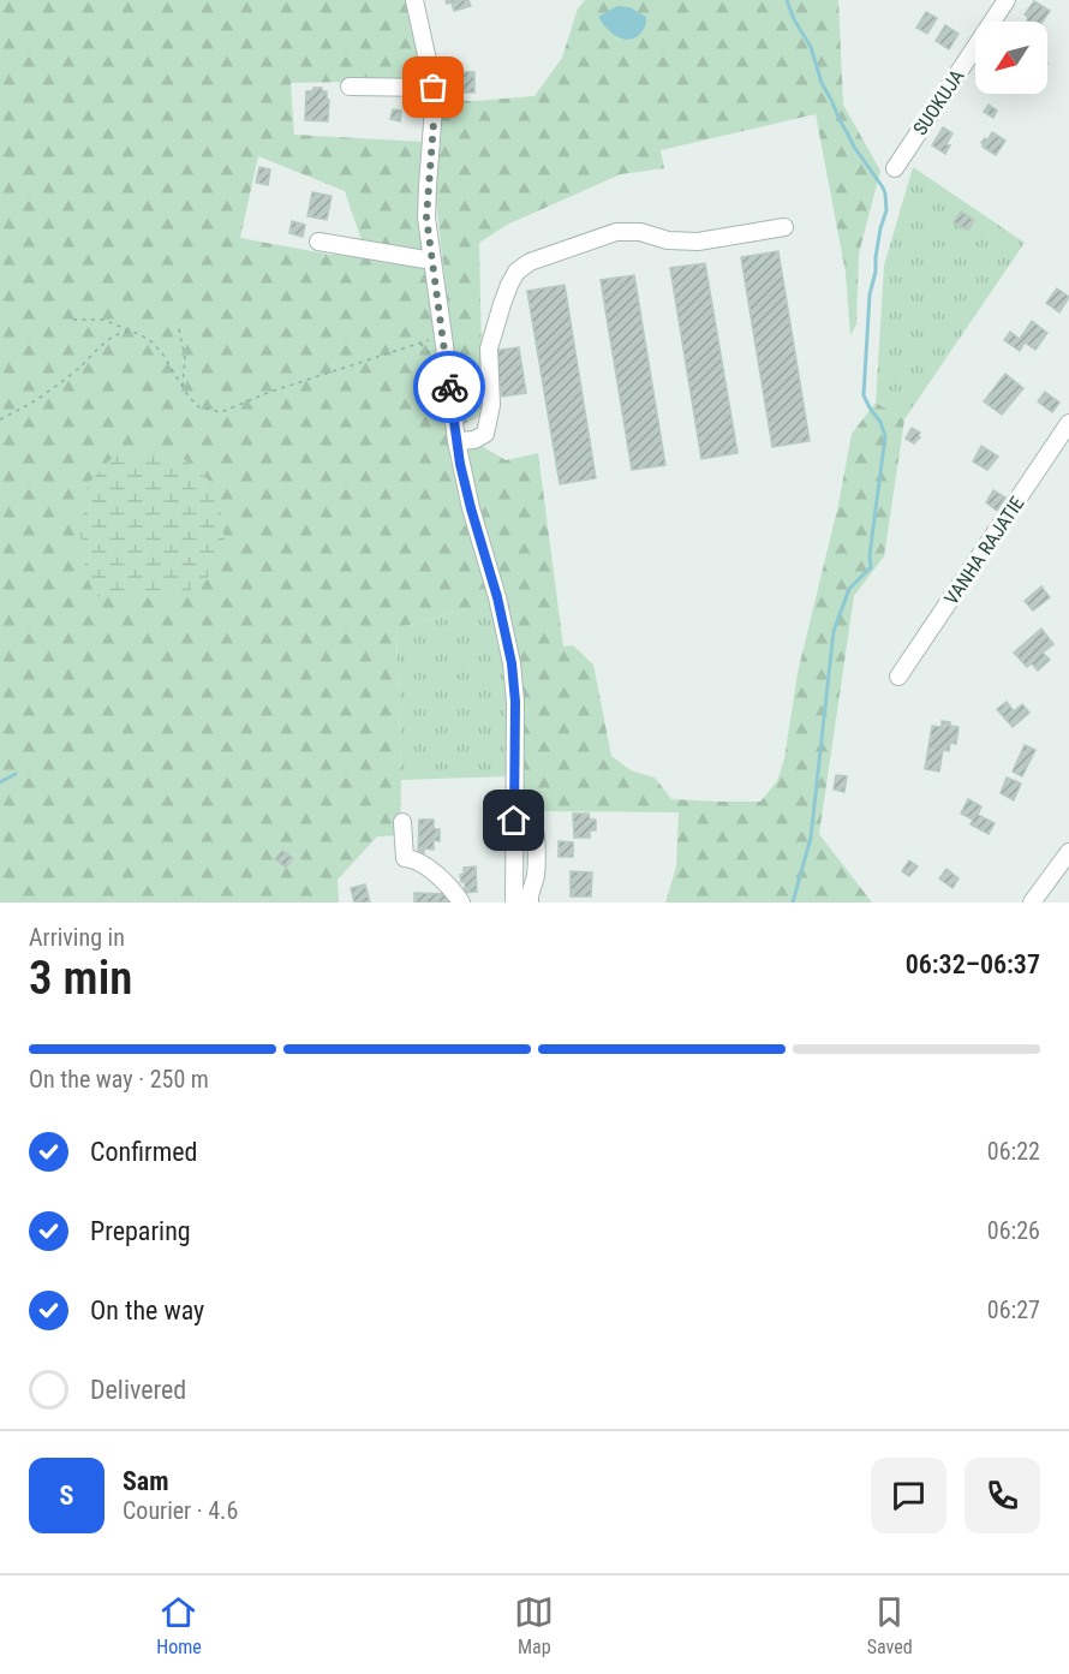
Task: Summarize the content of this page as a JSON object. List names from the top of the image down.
{
  "streets": {
    "street": ["SUOKUJA", "VANHA RAJATIE"]
  },
  "north": "bottom left",
  "page": {
    "heading": ["3 min", "Arriving in", "06:32–06:37"],
    "panel": ["Sam", "Courier · 4.6"],
    "bar": "On the way · 250 m",
    "list": [
      ["Confirmed", "06:22"],
      ["Preparing", "06:26"],
      ["On the way", "06:27"],
      "Delivered"
    ],
    "round": "S",
    "tabs": ["Home", "Map", "Saved"]
  }
}
